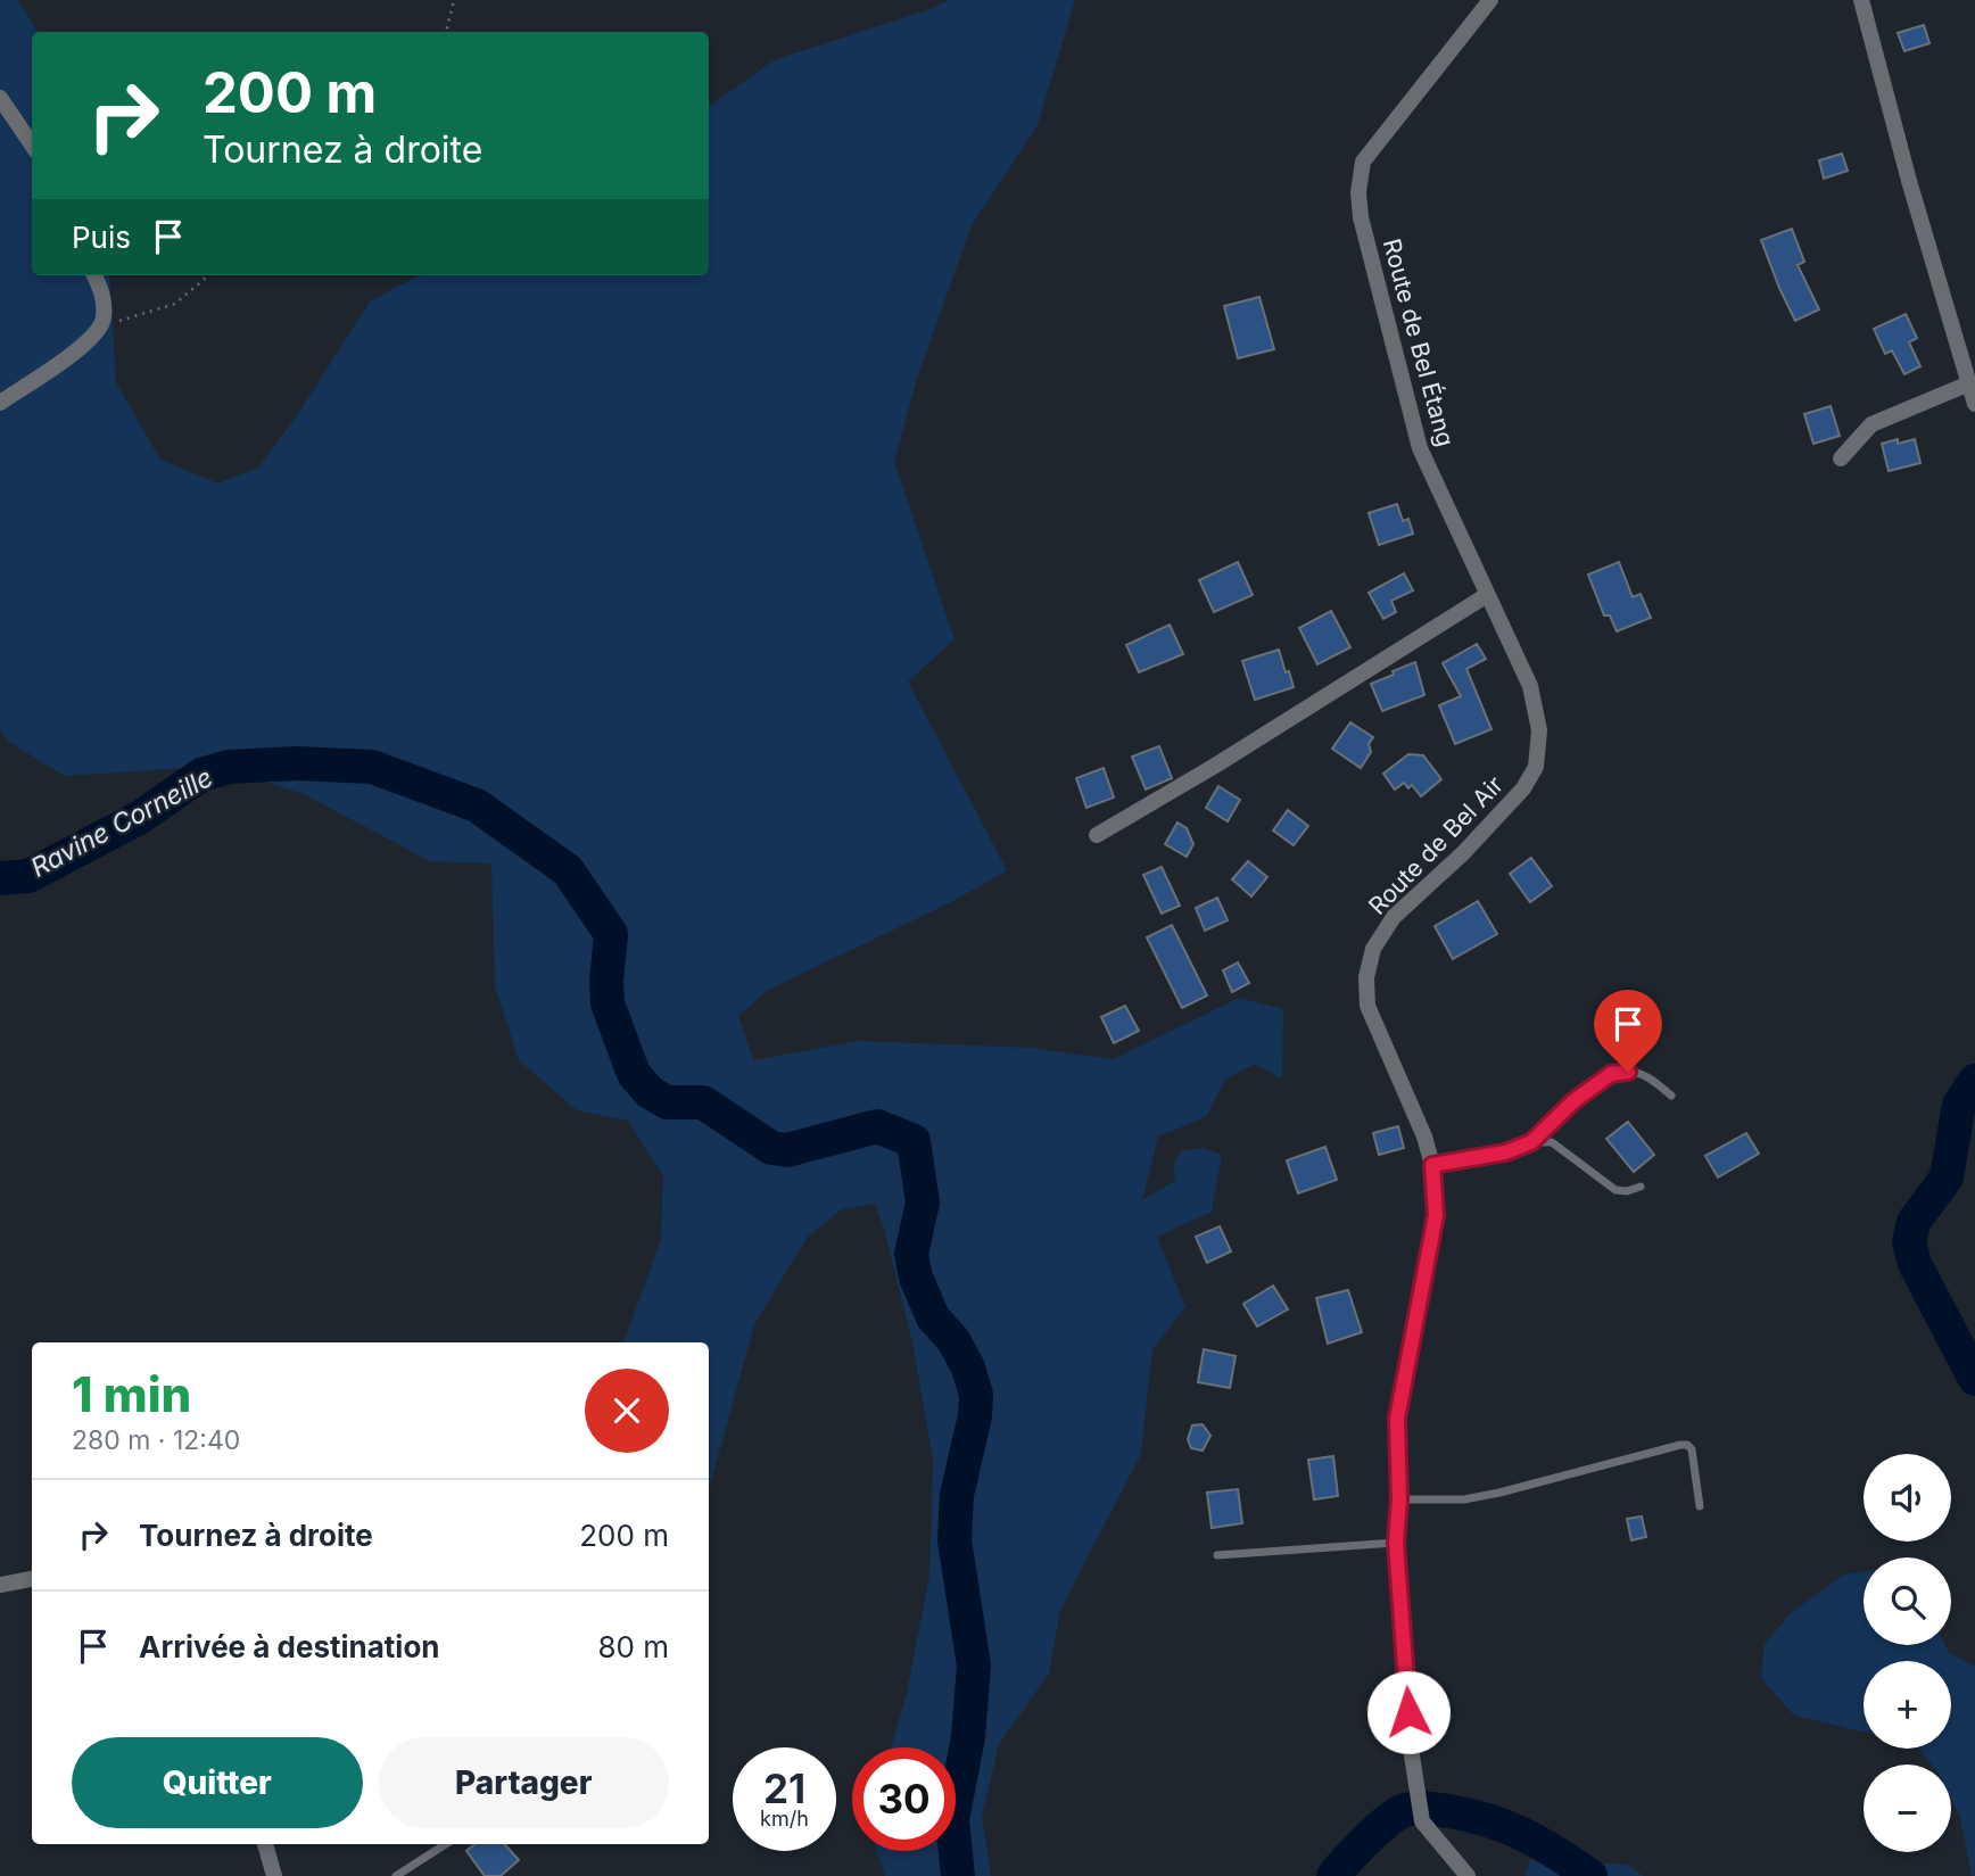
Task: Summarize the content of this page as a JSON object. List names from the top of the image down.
{
  "streets": {
    "street": ["Route de Bel Étang", "Route de Bel Air"]
  },
  "crossings": [
    ["Route de Bel Étang", "Route de Bel Air"]
  ],
  "water": ["Ravine Corneille"],
  "page": {
    "turn": ["200 m", "Tournez à droite"],
    "then": "Puis",
    "heading": ["1 min", "280 m · 12:40"],
    "map_buttons": ["+", "−"],
    "list": [
      {
        "name": "Tournez à droite",
        "value": "200 m"
      },
      {
        "name": "Arrivée à destination",
        "value": "80 m"
      }
    ],
    "buttons": ["Quitter", "Partager"],
    "speed": "21 km/h",
    "limit": "30"
  }
}
